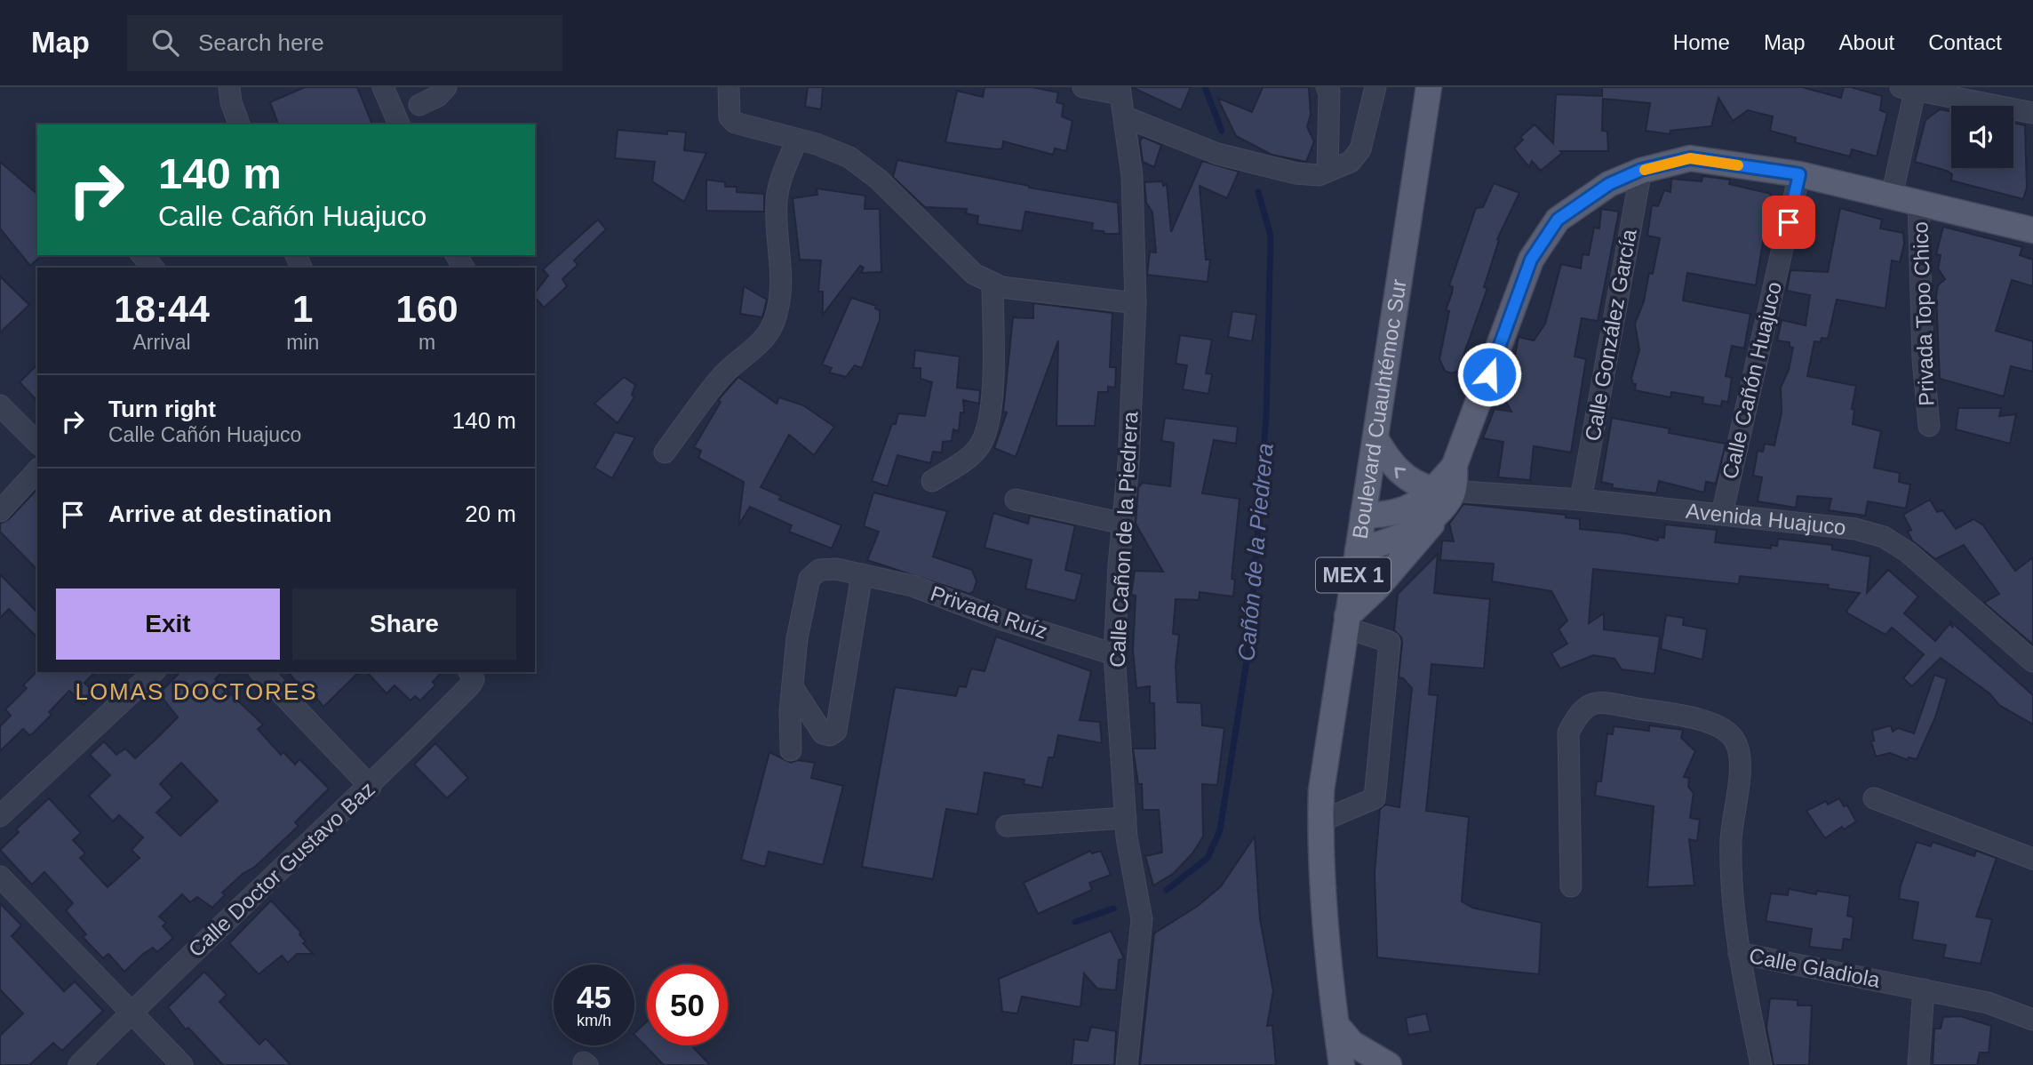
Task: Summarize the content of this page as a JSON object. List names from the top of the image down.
{
  "streets": {
    "main road": ["Boulevard Cuauhtémoc Sur", "MEX 1"],
    "street": [
      "Privada Topo Chico",
      "Calle González García",
      "Calle Cañón Huajuco",
      "Avenida Huajuco",
      "Calle Cañon de la Piedrera",
      "Privada Ruíz",
      "Calle Doctor Gustavo Baz",
      "Calle Gladiola"
    ]
  },
  "crossings": [
    ["Calle González García", "Avenida Huajuco"],
    ["Calle Cañón Huajuco", "Avenida Huajuco"],
    ["Calle Cañon de la Piedrera", "Privada Ruíz"]
  ],
  "districts": ["LOMAS DOCTORES"],
  "water": ["Cañón de la Piedrera"],
  "page": {
    "header": "Map",
    "search": "Search here",
    "nav": [
      "Home",
      "Map",
      "About",
      "Contact"
    ],
    "turn": ["140 m", "Calle Cañón Huajuco"],
    "eta": [
      "18:44",
      "Arrival",
      "1",
      "min",
      "160",
      "m"
    ],
    "list": [
      {
        "name": "Turn right",
        "note": "Calle Cañón Huajuco",
        "value": "140 m"
      },
      {
        "name": "Arrive at destination",
        "value": "20 m"
      }
    ],
    "buttons": ["Exit", "Share"],
    "speed": "45 km/h",
    "limit": "50"
  }
}
